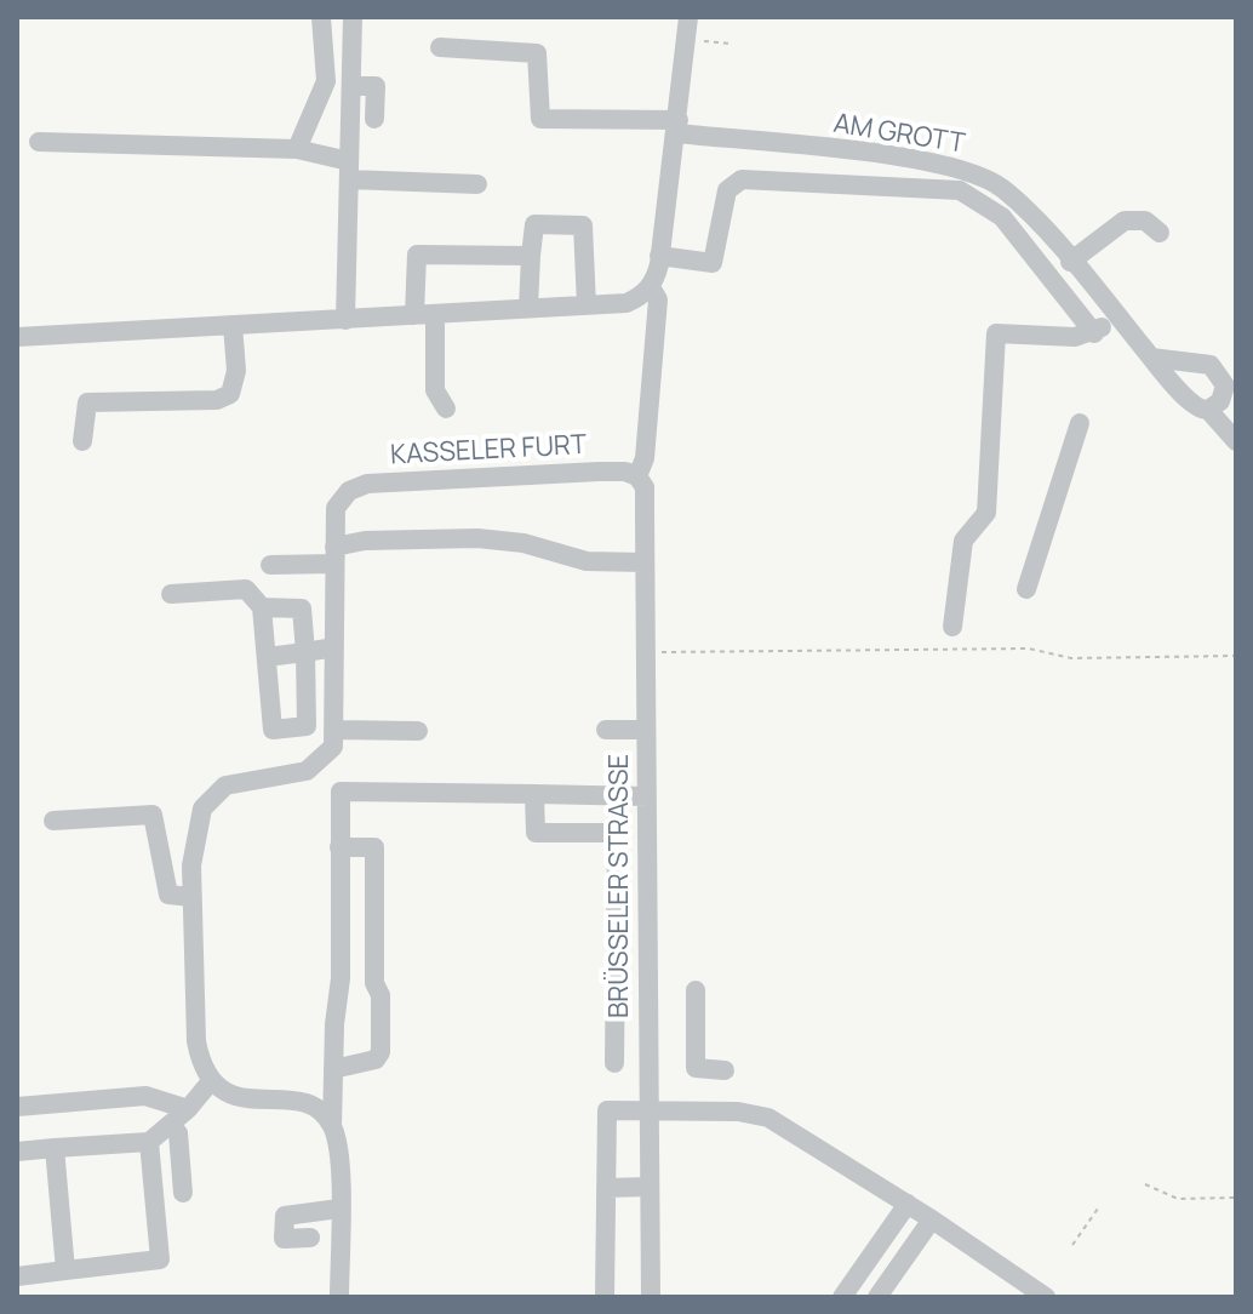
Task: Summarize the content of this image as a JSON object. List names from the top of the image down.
{
  "streets": {
    "street": ["AM GROTT", "KASSELER FURT", "BRÜSSELER STRASSE"]
  },
  "crossings": [
    ["KASSELER FURT", "BRÜSSELER STRASSE"]
  ]
}
